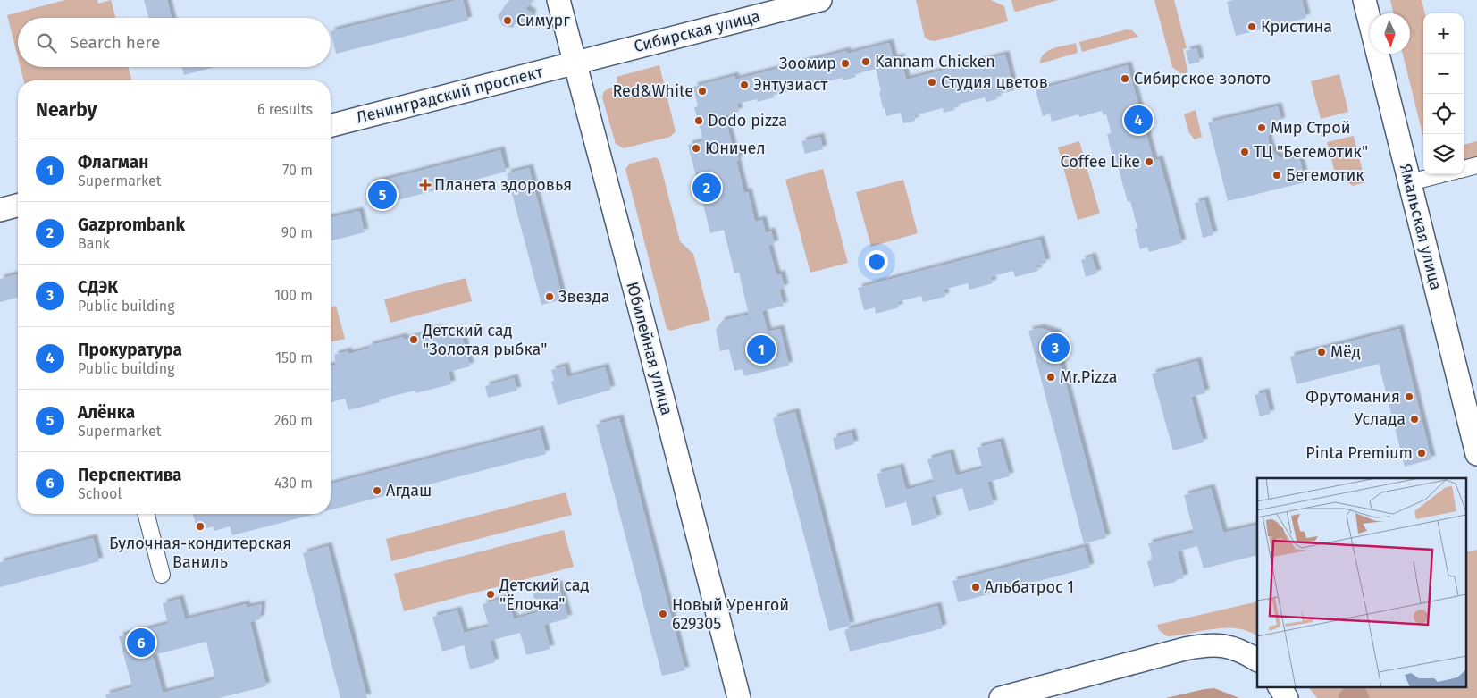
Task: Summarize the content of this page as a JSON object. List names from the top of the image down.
{
  "streets": {
    "main road": [
      "Сибирская улица",
      "Ленинградский проспект",
      "Ямальская улица",
      "Юбилейная улица"
    ]
  },
  "crossings": [
    ["Сибирская улица", "Ленинградский проспект"],
    ["Сибирская улица", "Юбилейная улица"],
    ["Ленинградский проспект", "Юбилейная улица"]
  ],
  "places": {
    "other": [
      "Симург",
      "Кристина",
      "Kannam Chicken",
      "Зоомир",
      "Сибирское золото",
      "Студия цветов",
      "Энтузиаст",
      "Red&White",
      "Dodo pizza",
      "Мир Строй",
      "Юничел",
      "ТЦ \"Бегемотик\"",
      "Coffee Like",
      "Бегемотик",
      "Звезда",
      "Детский сад \"Золотая рыбка\"",
      "Мёд",
      "Mr.Pizza",
      "Фрутомания",
      "Услада",
      "Pinta Premium",
      "Агдаш",
      "Булочная-кондитерская Ваниль",
      "Альбатрос 1",
      "Детский сад \"Ёлочка\"",
      "Новый Уренгой 629305"
    ],
    "health": ["Планета здоровья"]
  },
  "north": "bottom",
  "page": {
    "map_buttons": ["+", "−"],
    "search": "Search here",
    "heading": ["Nearby", "6 results"],
    "pins": [
      "4",
      "2",
      "5",
      "3",
      "1",
      "6"
    ],
    "list": [
      {
        "mark": "1",
        "name": "Флагман",
        "note": "Supermarket",
        "value": "70 m"
      },
      {
        "mark": "2",
        "name": "Gazprombank",
        "note": "Bank",
        "value": "90 m"
      },
      {
        "mark": "3",
        "name": "СДЭК",
        "note": "Public building",
        "value": "100 m"
      },
      {
        "mark": "4",
        "name": "Прокуратура",
        "note": "Public building",
        "value": "150 m"
      },
      {
        "mark": "5",
        "name": "Алёнка",
        "note": "Supermarket",
        "value": "260 m"
      },
      {
        "mark": "6",
        "name": "Перспектива",
        "note": "School",
        "value": "430 m"
      }
    ]
  }
}
